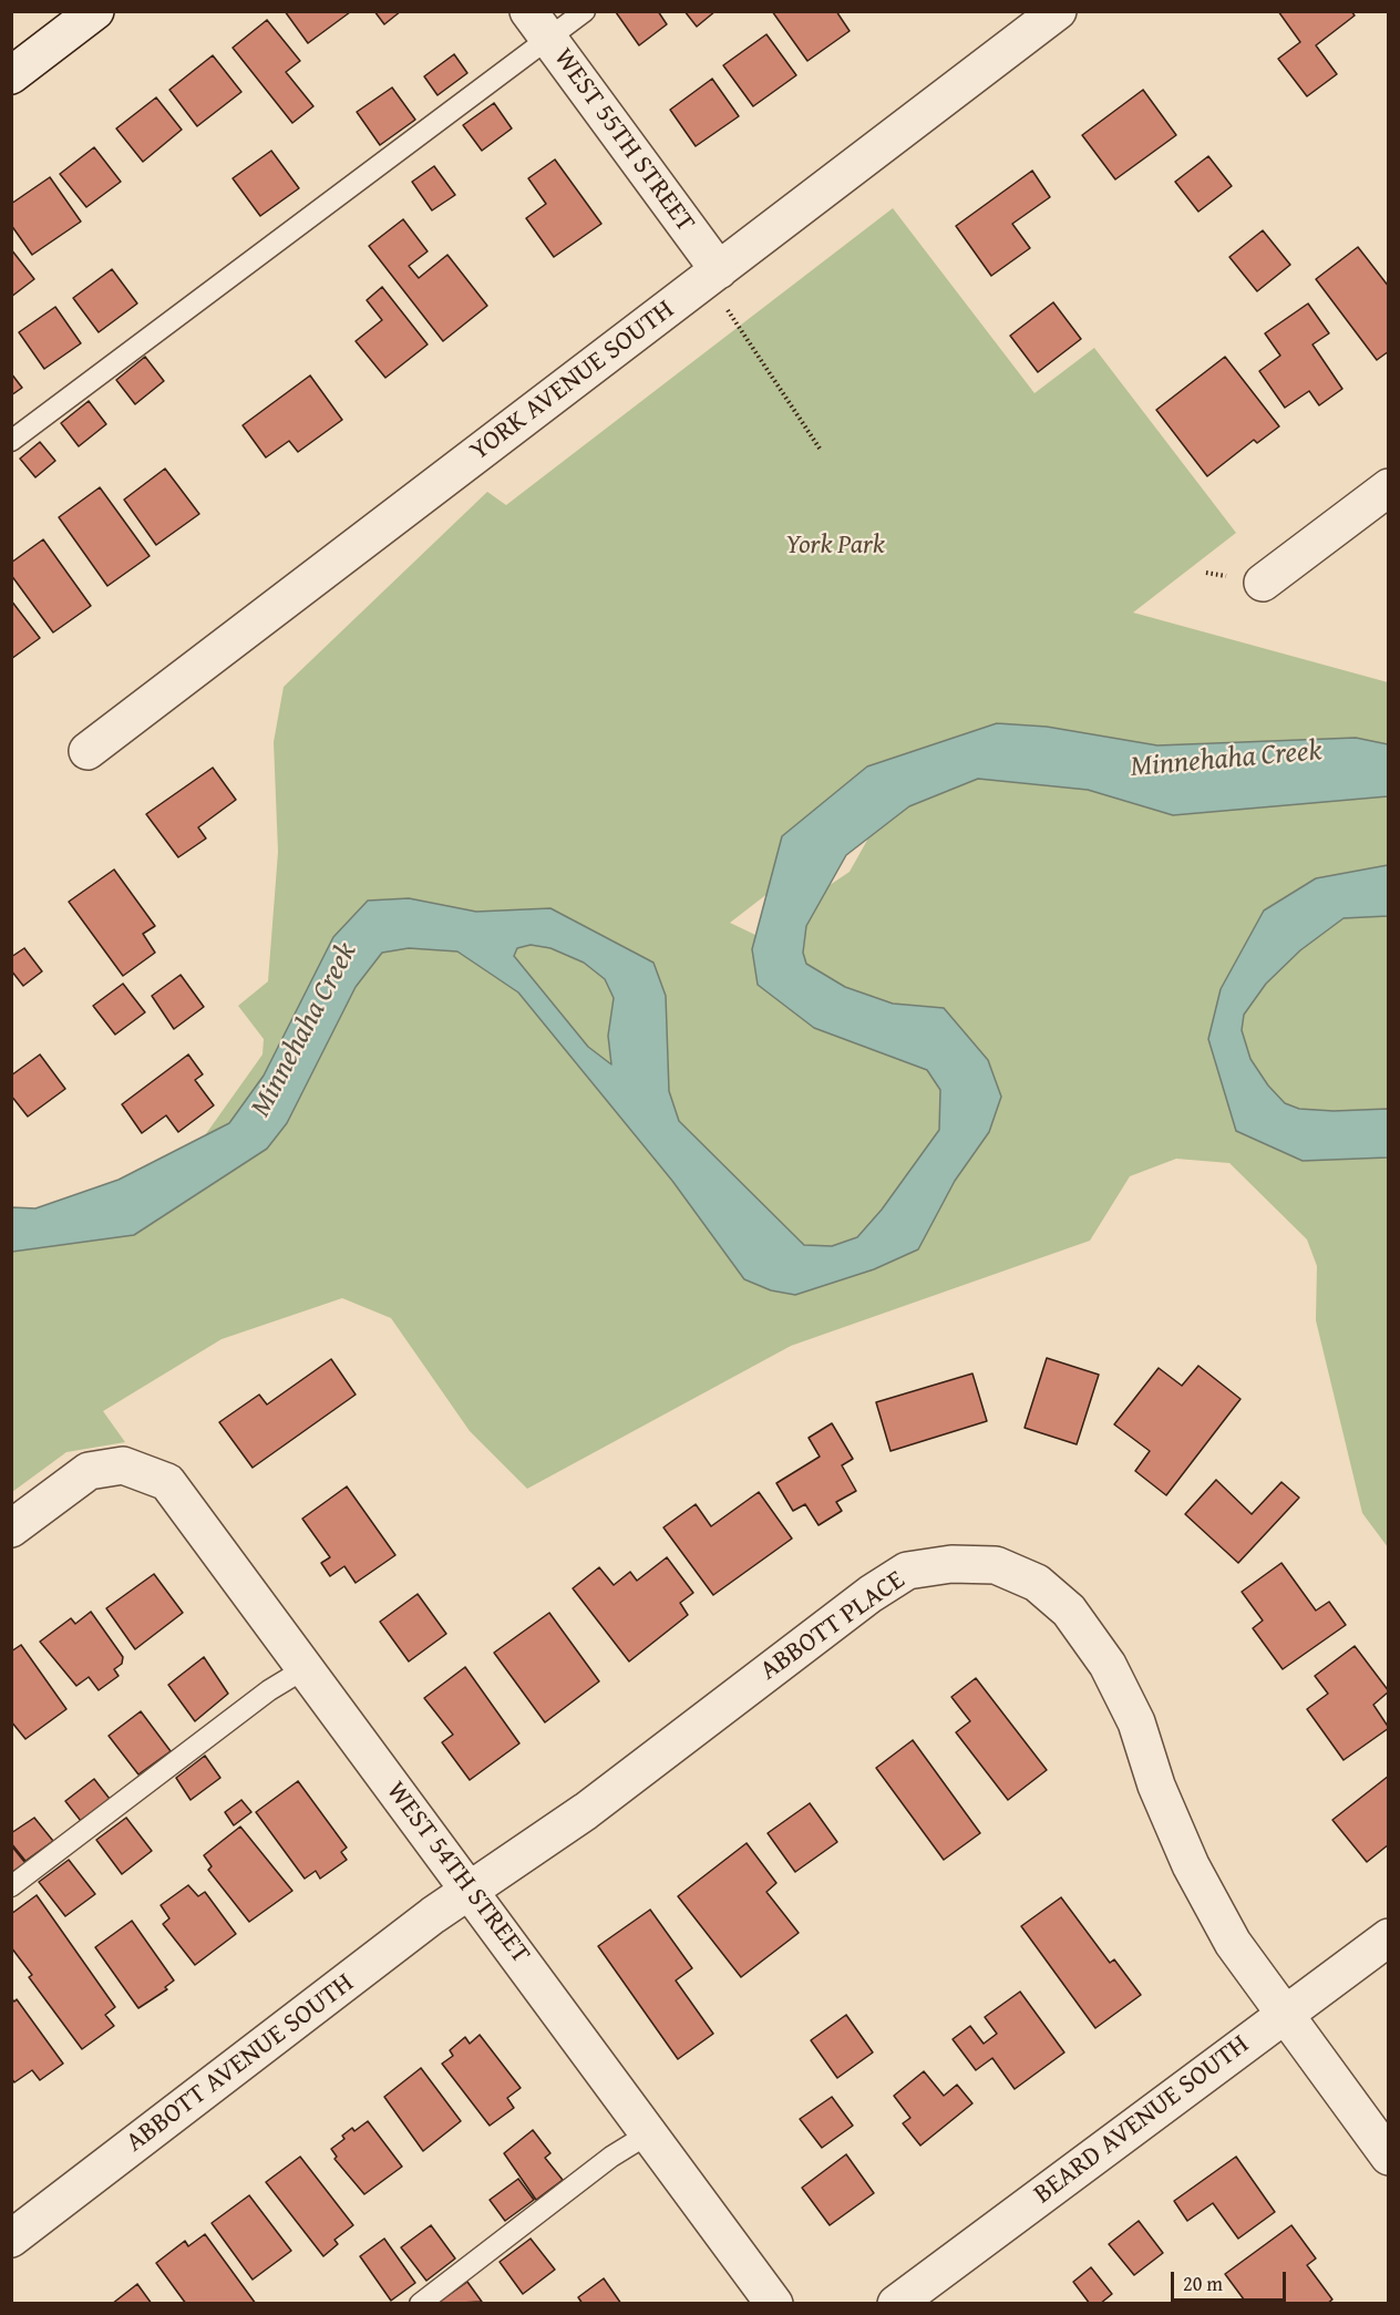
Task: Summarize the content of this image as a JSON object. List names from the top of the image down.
{
  "streets": {
    "street": [
      "WEST 55TH STREET",
      "YORK AVENUE SOUTH",
      "ABBOTT PLACE",
      "WEST 54TH STREET",
      "ABBOTT AVENUE SOUTH",
      "BEARD AVENUE SOUTH"
    ]
  },
  "crossings": [
    ["WEST 55TH STREET", "YORK AVENUE SOUTH"],
    ["ABBOTT PLACE", "WEST 54TH STREET"],
    ["ABBOTT PLACE", "ABBOTT AVENUE SOUTH"],
    ["ABBOTT PLACE", "BEARD AVENUE SOUTH"],
    ["WEST 54TH STREET", "ABBOTT AVENUE SOUTH"]
  ],
  "water": ["Minnehaha Creek"],
  "parks": ["York Park"],
  "scale_bar": "20 m"
}
